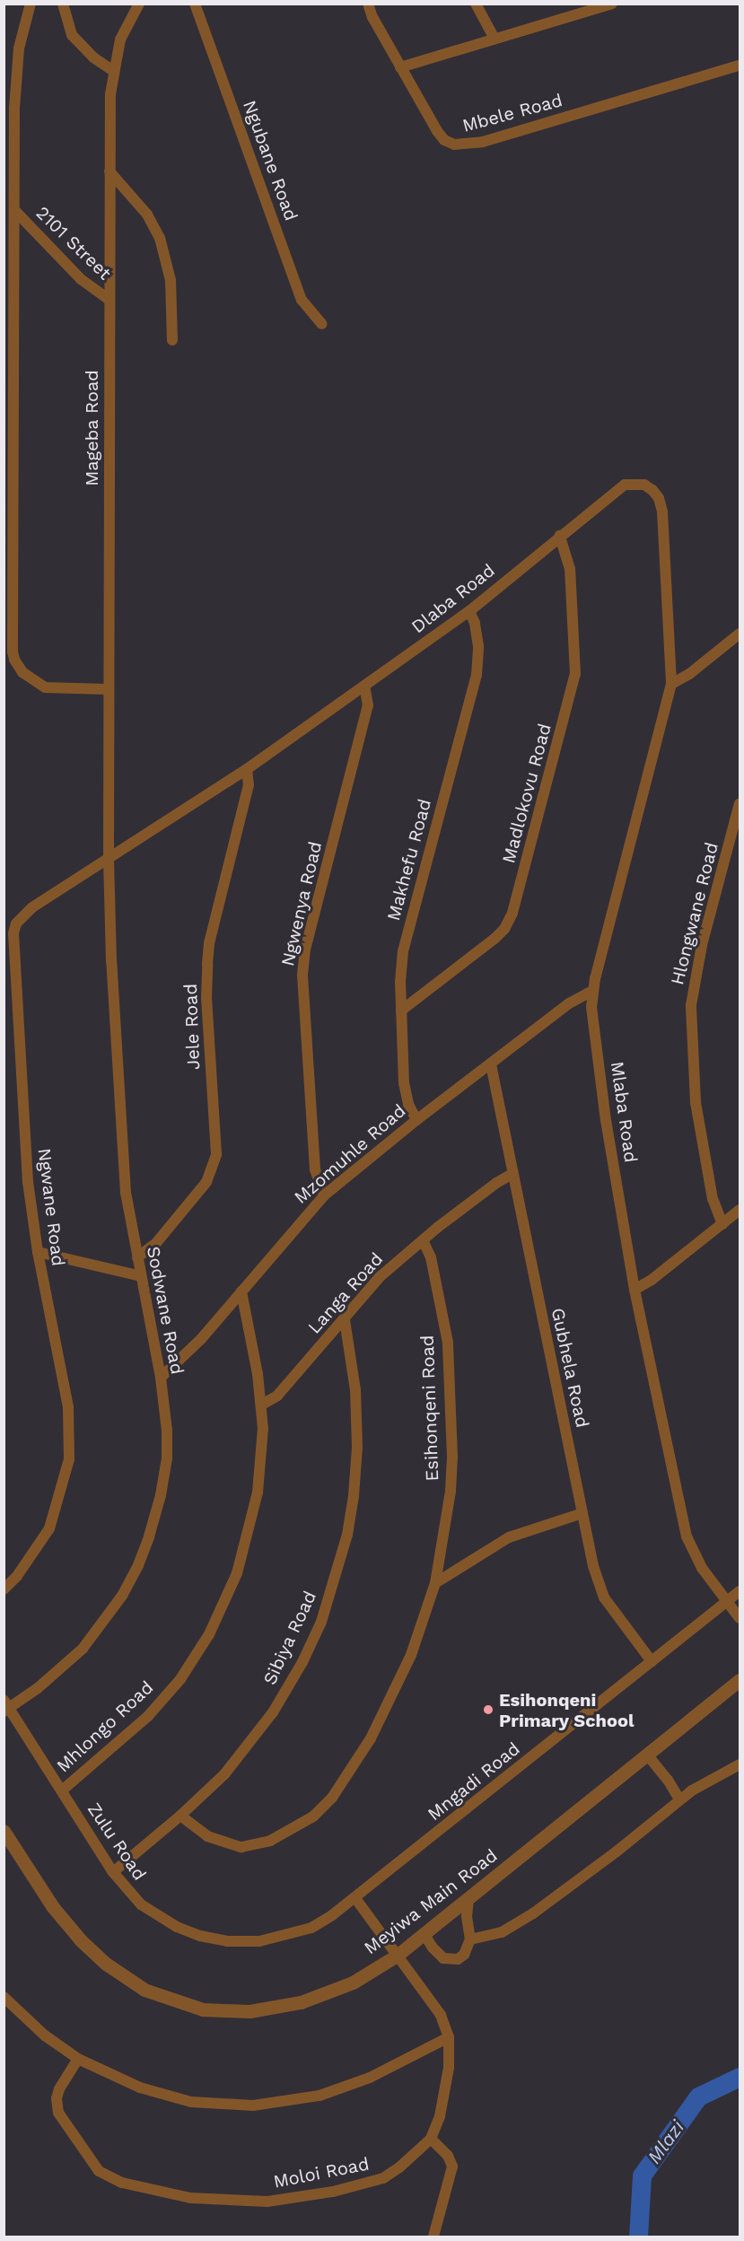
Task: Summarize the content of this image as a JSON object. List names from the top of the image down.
{
  "streets": {
    "street": [
      "Mbele Road",
      "Ngubane Road",
      "2101 Street",
      "Mageba Road",
      "Dlaba Road",
      "Madlokovu Road",
      "Makhefu Road",
      "Ngwenya Road",
      "Hlongwane Road",
      "Jele Road",
      "Mlaba Road",
      "Mzomuhle Road",
      "Ngwane Road",
      "Langa Road",
      "Sodwane Road",
      "Gubhela Road",
      "Esihonqeni Road",
      "Sibiya Road",
      "Mhlongo Road",
      "Mngadi Road",
      "Zulu Road",
      "Meyiwa Main Road",
      "Moloi Road"
    ]
  },
  "crossings": [
    ["2101 Street", "Mageba Road"],
    ["Mageba Road", "Dlaba Road"],
    ["Mageba Road", "Ngwane Road"],
    ["Mageba Road", "Sodwane Road"],
    ["Dlaba Road", "Madlokovu Road"],
    ["Dlaba Road", "Makhefu Road"],
    ["Dlaba Road", "Ngwenya Road"],
    ["Dlaba Road", "Jele Road"],
    ["Dlaba Road", "Mlaba Road"],
    ["Dlaba Road", "Ngwane Road"],
    ["Dlaba Road", "Sodwane Road"],
    ["Madlokovu Road", "Makhefu Road"],
    ["Makhefu Road", "Mzomuhle Road"],
    ["Ngwenya Road", "Mzomuhle Road"],
    ["Jele Road", "Sodwane Road"],
    ["Mlaba Road", "Mzomuhle Road"],
    ["Mlaba Road", "Mngadi Road"],
    ["Mzomuhle Road", "Sodwane Road"],
    ["Mzomuhle Road", "Gubhela Road"],
    ["Mzomuhle Road", "Mhlongo Road"],
    ["Ngwane Road", "Sodwane Road"],
    ["Langa Road", "Gubhela Road"],
    ["Langa Road", "Esihonqeni Road"],
    ["Langa Road", "Sibiya Road"],
    ["Langa Road", "Mhlongo Road"],
    ["Sodwane Road", "Zulu Road"],
    ["Gubhela Road", "Mngadi Road"],
    ["Esihonqeni Road", "Sibiya Road"],
    ["Sibiya Road", "Zulu Road"],
    ["Mhlongo Road", "Zulu Road"],
    ["Mngadi Road", "Zulu Road"],
    ["Mngadi Road", "Moloi Road"],
    ["Zulu Road", "Moloi Road"],
    ["Meyiwa Main Road", "Moloi Road"]
  ],
  "water": ["Mlazi"],
  "places": ["Esihonqeni Primary School"]
}
